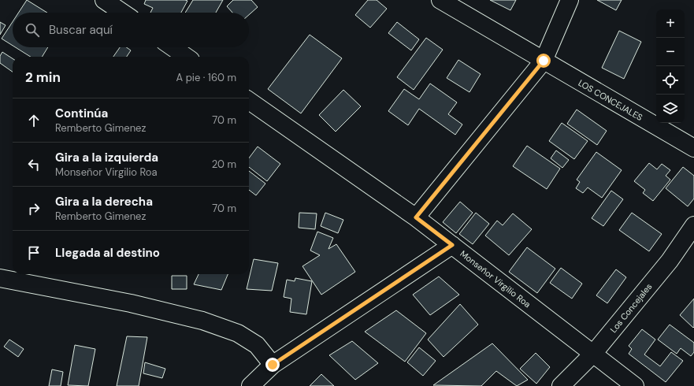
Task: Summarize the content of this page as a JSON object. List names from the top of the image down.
{
  "streets": {
    "street": ["LOS CONCEJALES", "Monseñor Virgilio Roa", "Los Concejales"]
  },
  "crossings": [
    ["Monseñor Virgilio Roa", "Los Concejales"]
  ],
  "page": {
    "map_buttons": ["+", "−"],
    "search": "Buscar aquí",
    "heading": ["2 min", "A pie · 160 m"],
    "list": [
      ["Continúa", "Remberto Gimenez", "70 m"],
      ["Gira a la izquierda", "Monseñor Virgilio Roa", "20 m"],
      ["Gira a la derecha", "Remberto Gimenez", "70 m"],
      "Llegada al destino"
    ]
  }
}
